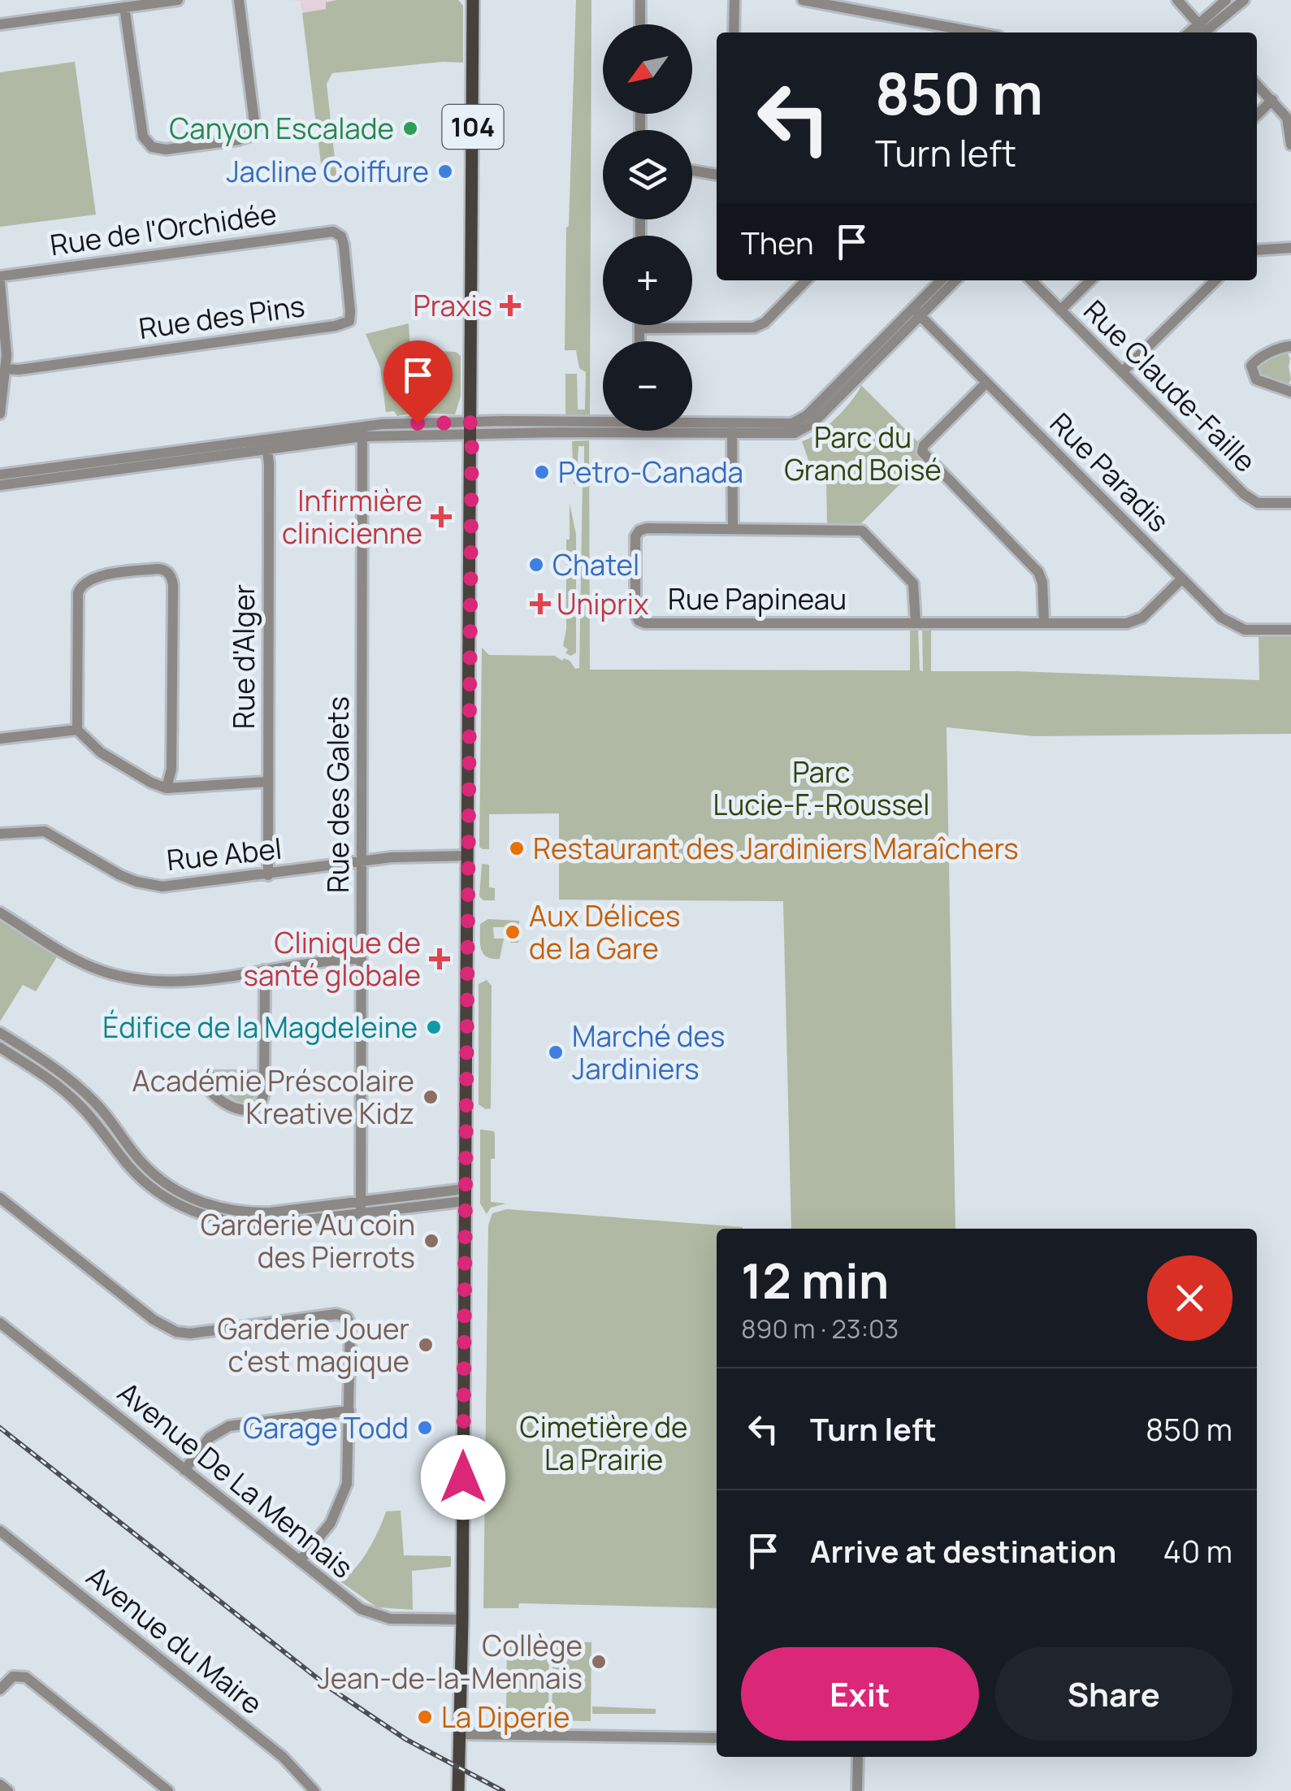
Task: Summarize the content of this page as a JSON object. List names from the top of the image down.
{
  "streets": {
    "main road": ["104"],
    "street": [
      "Rue de l'Orchidée",
      "Rue des Pins",
      "Rue Claude-Faille",
      "Rue Paradis",
      "Rue Papineau",
      "Rue d'Alger",
      "Rue des Galets",
      "Rue Abel",
      "Avenue De La Mennais",
      "Avenue du Maire"
    ]
  },
  "crossings": [
    ["104", "Rue Abel"],
    ["104", "Avenue De La Mennais"],
    ["Rue de l'Orchidée", "Rue des Pins"],
    ["Rue Paradis", "Rue Papineau"],
    ["Rue d'Alger", "Rue Abel"],
    ["Rue des Galets", "Rue Abel"]
  ],
  "parks": ["Parc du Grand Boisé", "Parc Lucie-F.-Roussel", "Cimetière de La Prairie"],
  "places": {
    "other": [
      "Canyon Escalade",
      "Jacline Coiffure",
      "Petro-Canada",
      "Chatel",
      "Restaurant des Jardiniers Maraîchers",
      "Aux Délices de la Gare",
      "Édifice de la Magdeleine",
      "Marché des Jardiniers",
      "Académie Préscolaire Kreative Kidz",
      "Garderie Au coin des Pierrots",
      "Garderie Jouer c'est magique",
      "Garage Todd",
      "Collège Jean-de-la-Mennais",
      "La Diperie"
    ],
    "health": [
      "Praxis",
      "Infirmière clinicienne",
      "Uniprix",
      "Clinique de santé globale"
    ]
  },
  "north": "bottom left",
  "page": {
    "map_buttons": ["+", "−"],
    "turn": ["850 m", "Turn left"],
    "then": "Then",
    "heading": ["12 min", "890 m · 23:03"],
    "list": [
      {
        "name": "Turn left",
        "value": "850 m"
      },
      {
        "name": "Arrive at destination",
        "value": "40 m"
      }
    ],
    "buttons": ["Exit", "Share"]
  }
}
